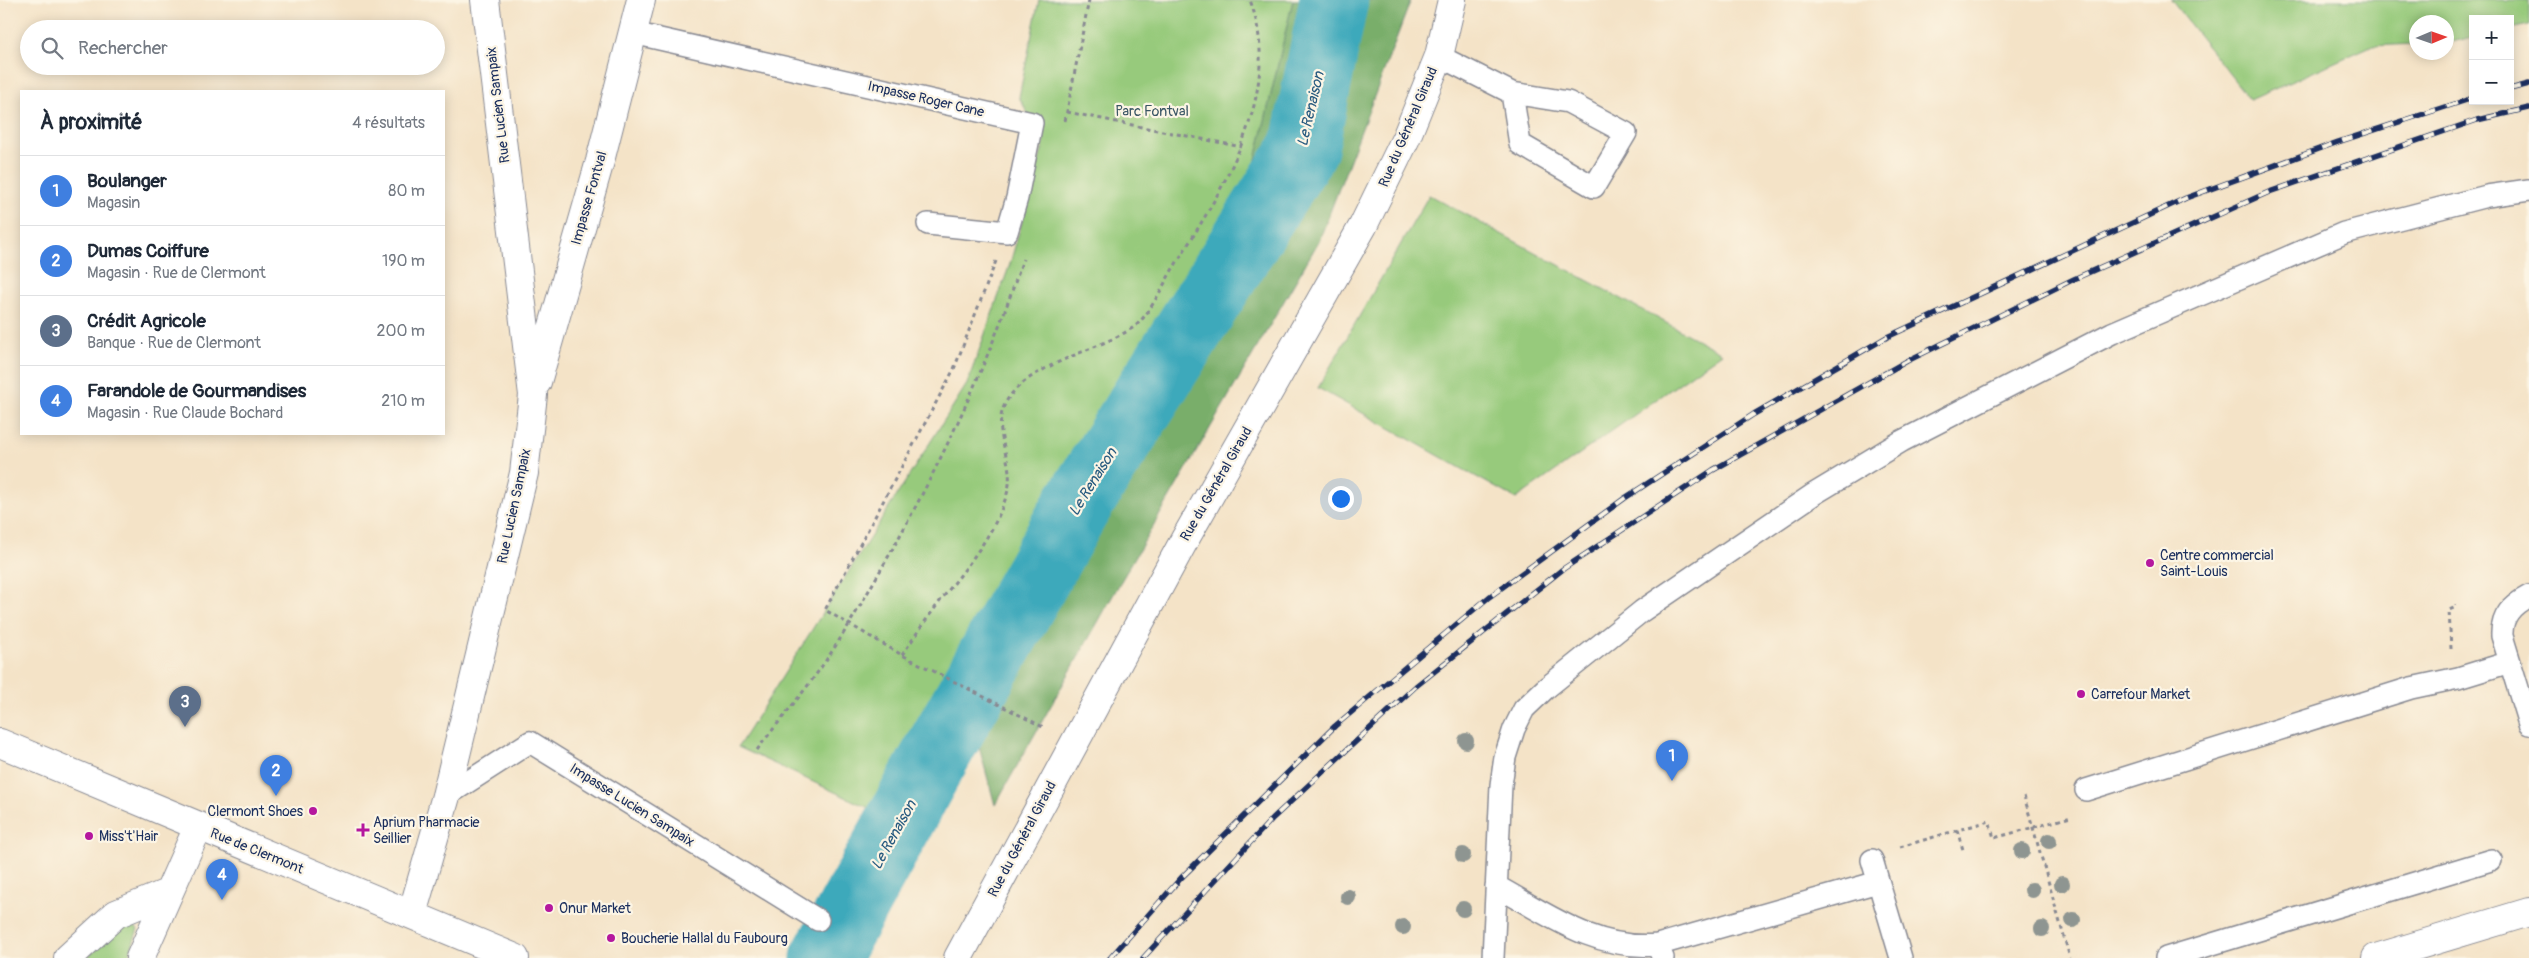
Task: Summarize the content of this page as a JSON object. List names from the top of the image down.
{
  "streets": {
    "street": [
      "Rue Lucien Sampaix",
      "Rue du Général Giraud",
      "Impasse Fontval",
      "Rue de Clermont"
    ],
    "lane": ["Impasse Roger Cane", "Impasse Lucien Sampaix"]
  },
  "crossings": [
    ["Impasse Roger Cane", "Impasse Fontval"],
    ["Rue Lucien Sampaix", "Impasse Fontval"],
    ["Rue Lucien Sampaix", "Impasse Lucien Sampaix"],
    ["Rue Lucien Sampaix", "Rue de Clermont"]
  ],
  "water": ["Le Renaison"],
  "parks": ["Parc Fontval"],
  "places": {
    "other": [
      "Centre commercial Saint-Louis",
      "Carrefour Market",
      "Clermont Shoes",
      "Miss't'Hair",
      "Onur Market",
      "Boucherie Hallal du Faubourg"
    ],
    "health": ["Aprium Pharmacie Seillier"]
  },
  "north": "right",
  "page": {
    "map_buttons": ["+", "−"],
    "search": "Rechercher",
    "heading": ["À proximité", "4 résultats"],
    "list": [
      {
        "mark": "1",
        "name": "Boulanger",
        "note": "Magasin",
        "value": "80 m"
      },
      {
        "mark": "2",
        "name": "Dumas Coiffure",
        "note": "Magasin · Rue de Clermont",
        "value": "190 m"
      },
      {
        "mark": "3",
        "name": "Crédit Agricole",
        "note": "Banque · Rue de Clermont",
        "value": "200 m"
      },
      {
        "mark": "4",
        "name": "Farandole de Gourmandises",
        "note": "Magasin · Rue Claude Bochard",
        "value": "210 m"
      }
    ],
    "pins": [
      "3",
      "1",
      "2",
      "4"
    ]
  }
}
